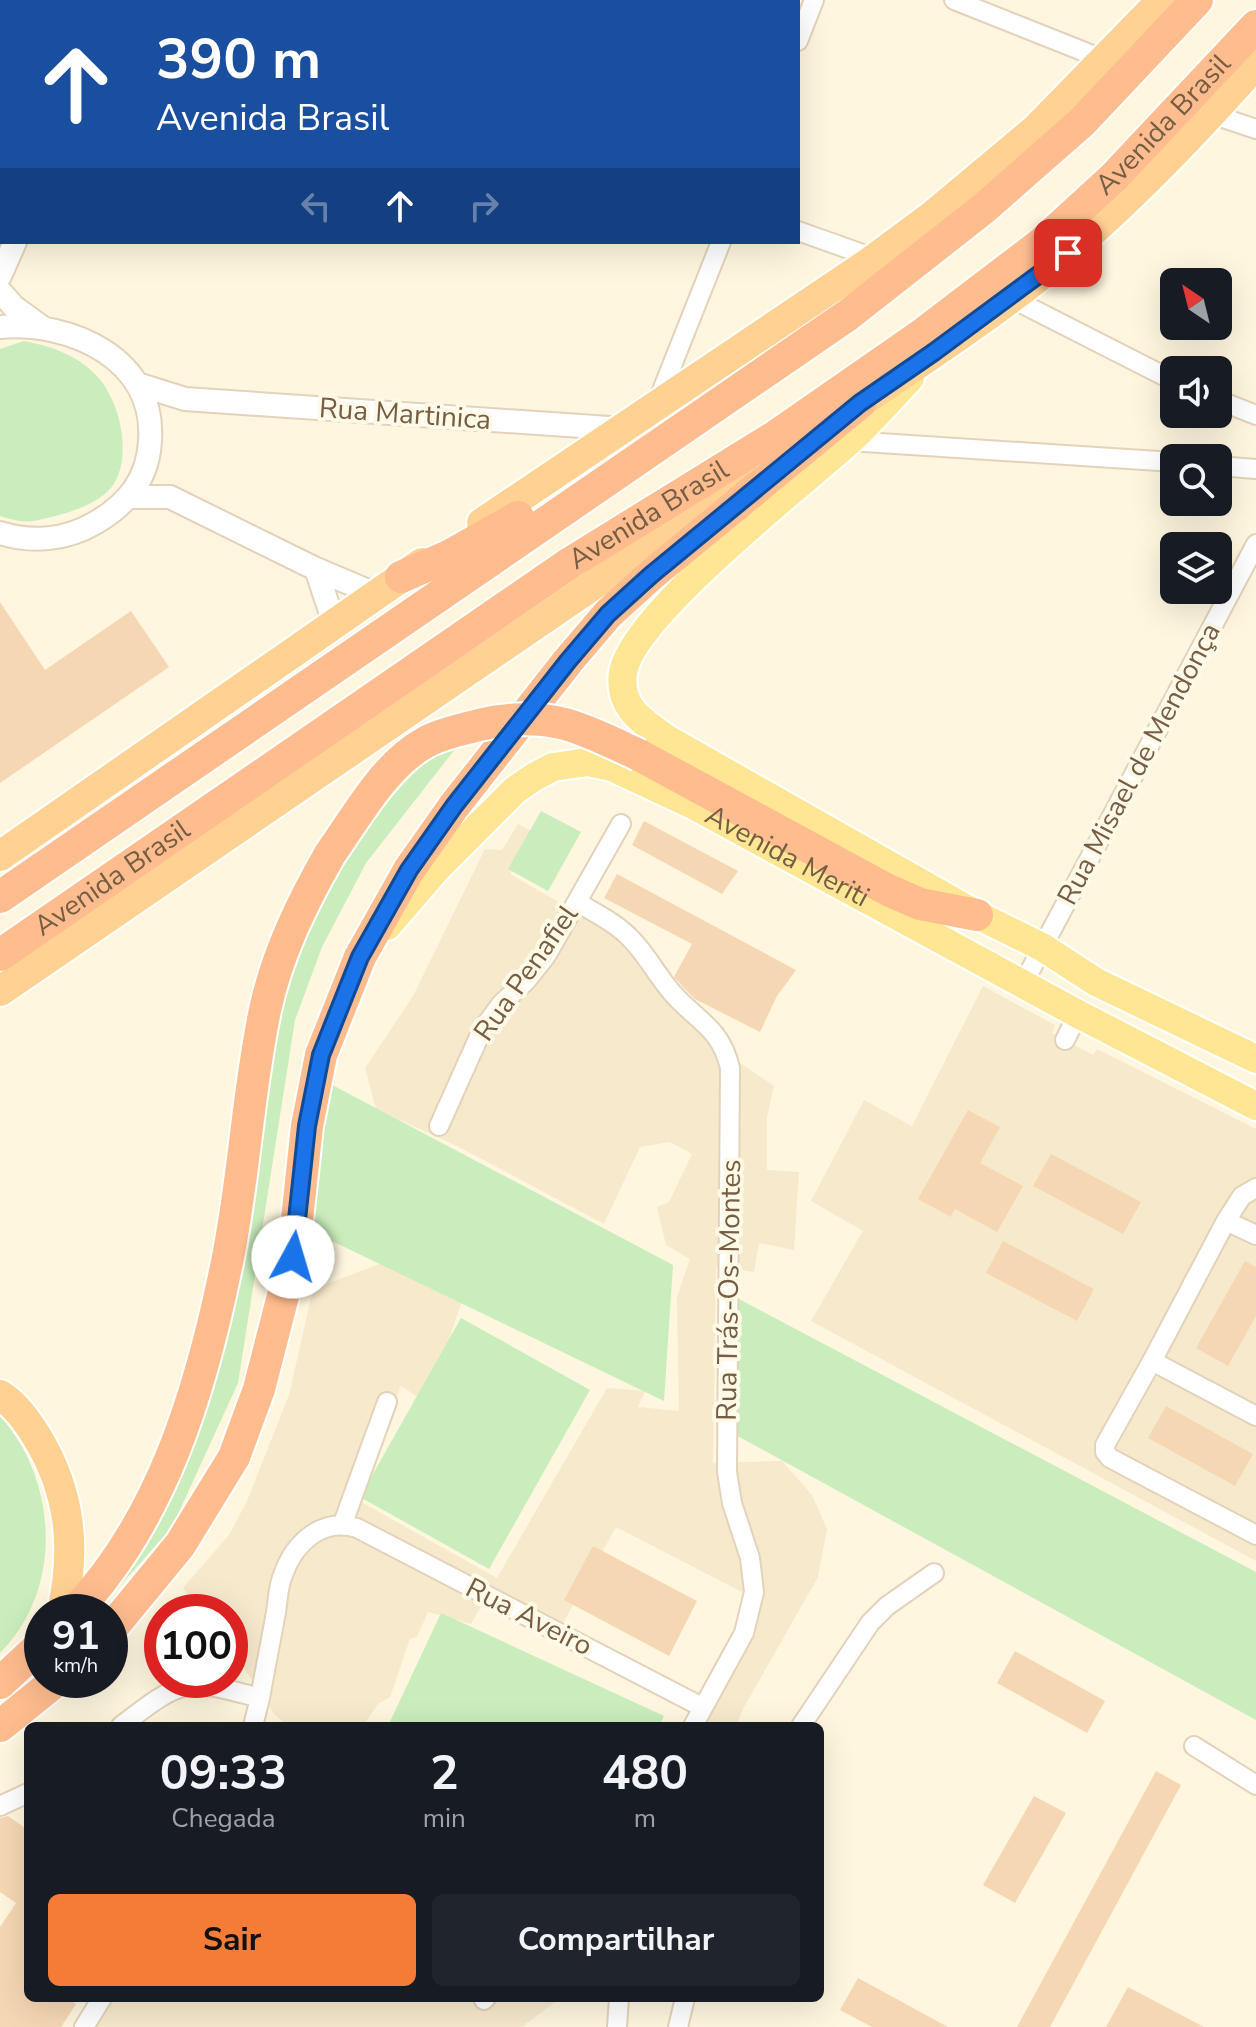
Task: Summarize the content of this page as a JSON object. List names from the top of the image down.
{
  "streets": {
    "highway": ["Avenida Brasil"],
    "main road": ["Avenida Meriti"],
    "street": [
      "Rua Martinica",
      "Rua Misael de Mendonça",
      "Rua Penafiel",
      "Rua Trás-Os-Montes",
      "Rua Aveiro"
    ]
  },
  "crossings": [
    ["Avenida Brasil", "Avenida Meriti"],
    ["Rua Misael de Mendonça", "Avenida Meriti"],
    ["Rua Penafiel", "Rua Trás-Os-Montes"],
    ["Rua Trás-Os-Montes", "Rua Aveiro"]
  ],
  "north": "top left",
  "page": {
    "turn": ["390 m", "Avenida Brasil"],
    "speed": "91 km/h",
    "limit": "100",
    "eta": [
      "09:33",
      "Chegada",
      "2",
      "min",
      "480",
      "m"
    ],
    "buttons": ["Sair", "Compartilhar"]
  }
}
